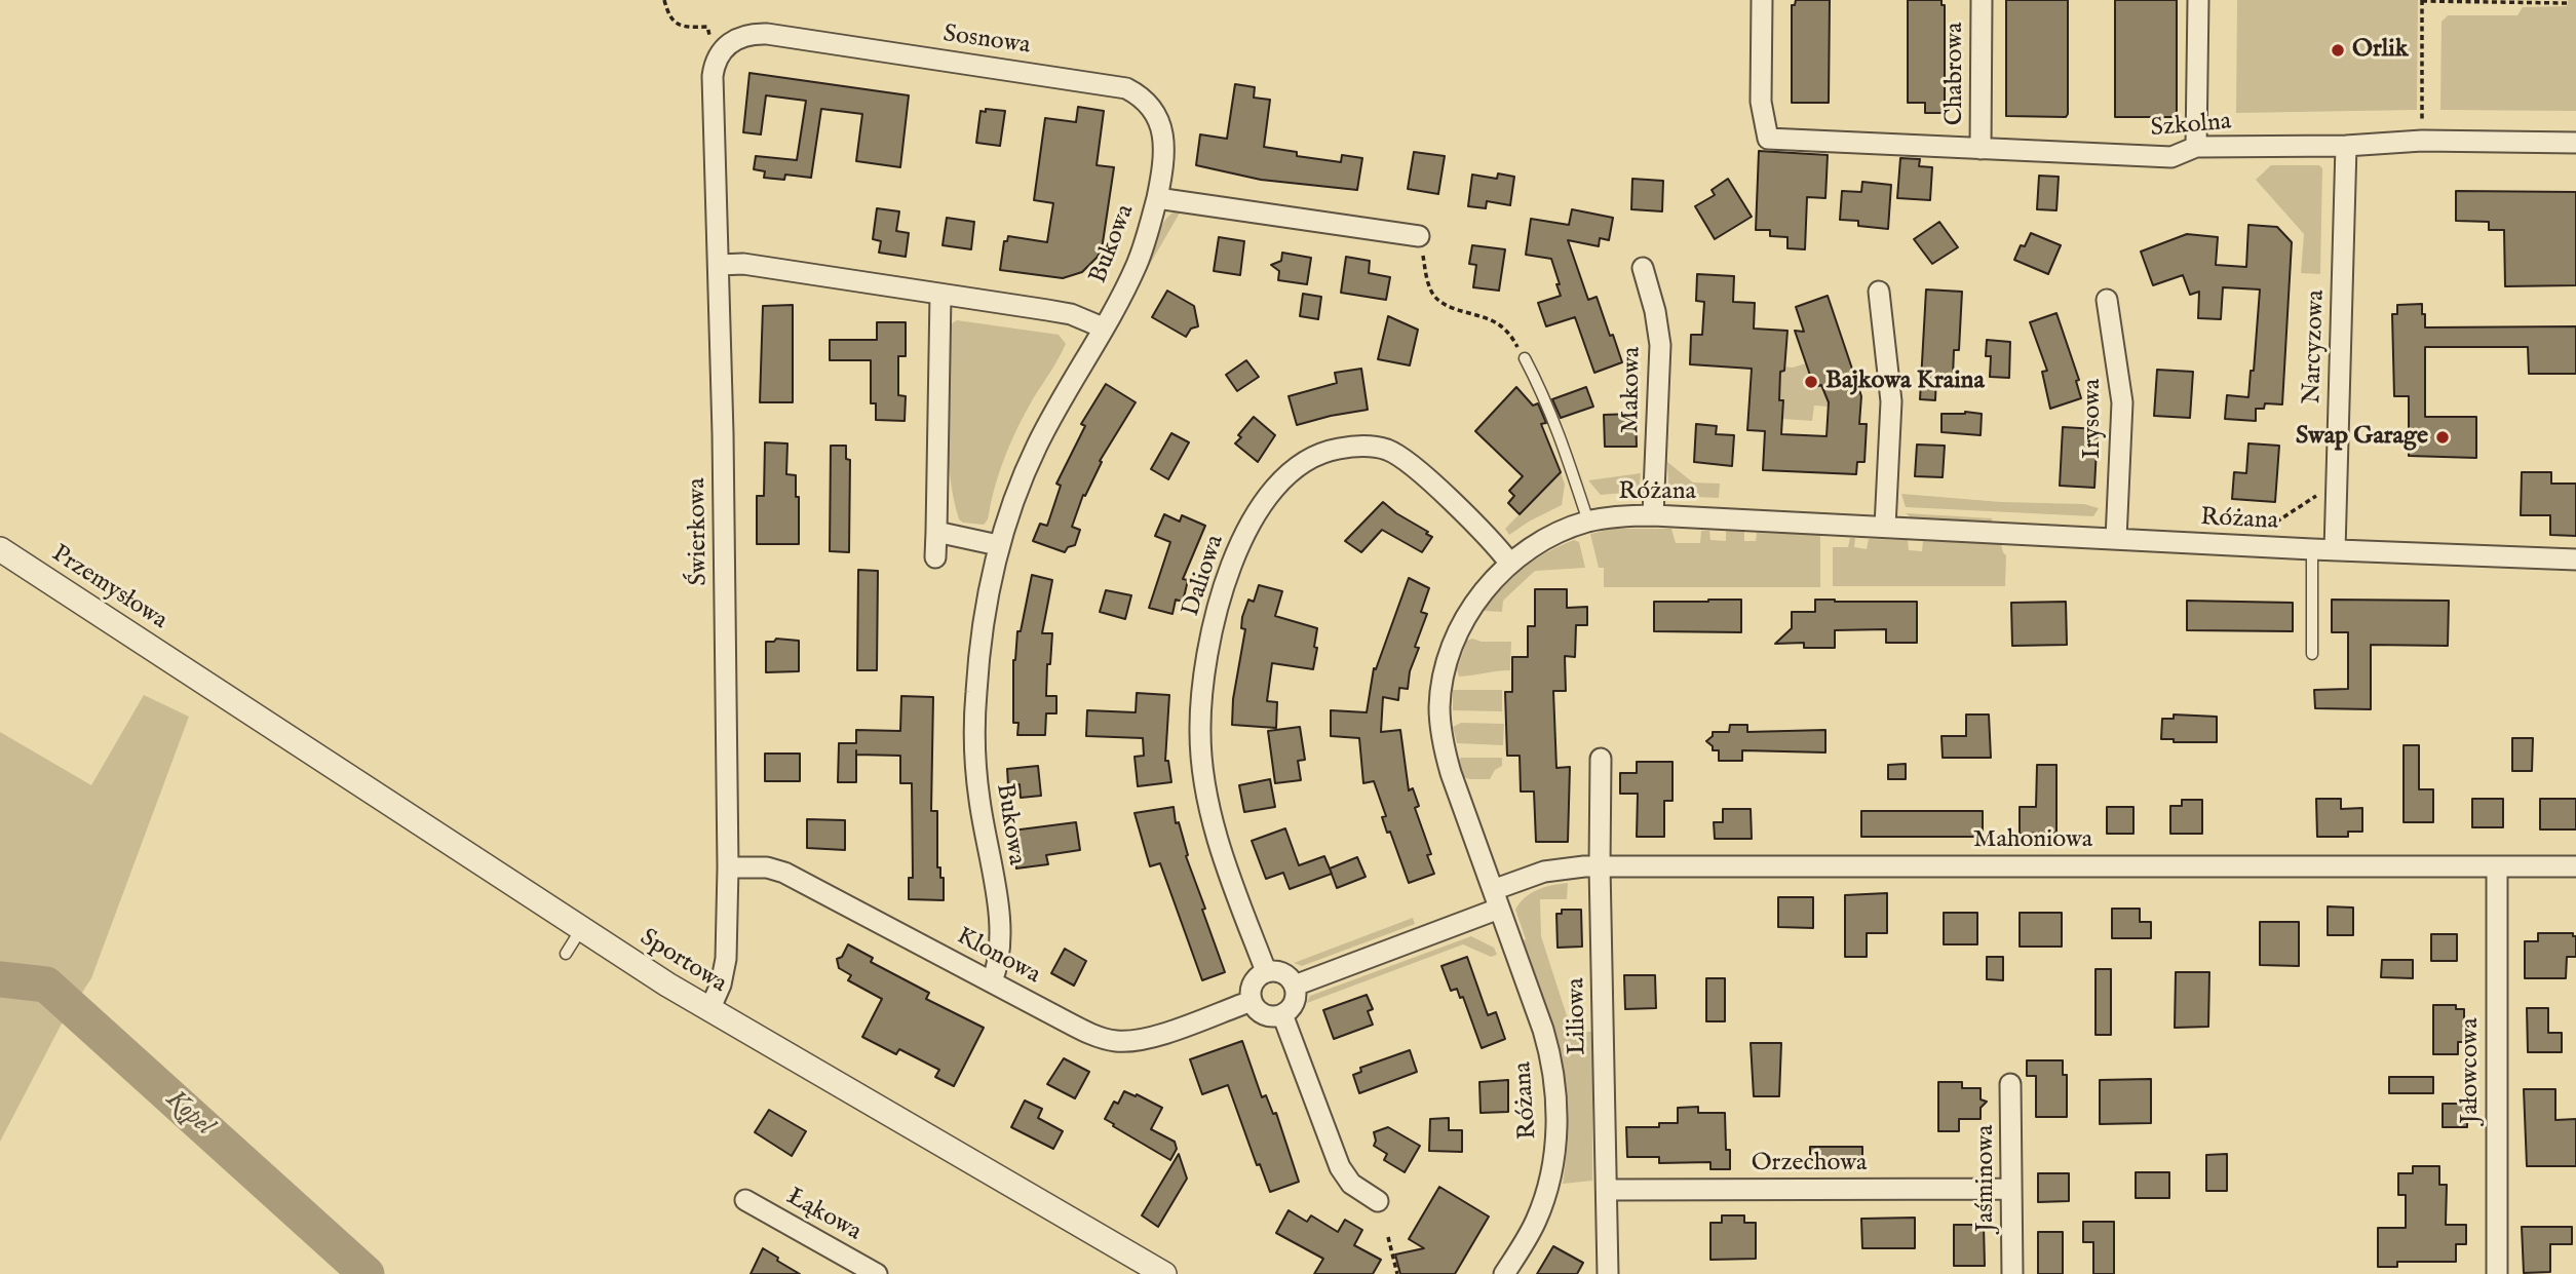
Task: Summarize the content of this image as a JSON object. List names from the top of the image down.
{
  "streets": {
    "street": [
      "Sosnowa",
      "Chabrowa",
      "Szkolna",
      "Bukowa",
      "Narcyzowa",
      "Makowa",
      "Irysowa",
      "Różana",
      "Świerkowa",
      "Daliowa",
      "Przemysłowa",
      "Mahoniowa",
      "Klonowa",
      "Sportowa",
      "Liliowa",
      "Jałowcowa",
      "Orzechowa",
      "Jaśminowa",
      "Łąkowa"
    ]
  },
  "crossings": [
    ["Sosnowa", "Bukowa"],
    ["Sosnowa", "Świerkowa"],
    ["Chabrowa", "Szkolna"],
    ["Szkolna", "Narcyzowa"],
    ["Bukowa", "Klonowa"],
    ["Narcyzowa", "Różana"],
    ["Makowa", "Różana"],
    ["Irysowa", "Różana"],
    ["Różana", "Daliowa"],
    ["Różana", "Mahoniowa"],
    ["Świerkowa", "Klonowa"],
    ["Świerkowa", "Sportowa"],
    ["Daliowa", "Klonowa"],
    ["Przemysłowa", "Sportowa"],
    ["Mahoniowa", "Liliowa"],
    ["Mahoniowa", "Jałowcowa"],
    ["Liliowa", "Orzechowa"],
    ["Orzechowa", "Jaśminowa"]
  ],
  "water": ["Kopel"],
  "places": ["Orlik", "Bajkowa Kraina", "Swap Garage"]
}
